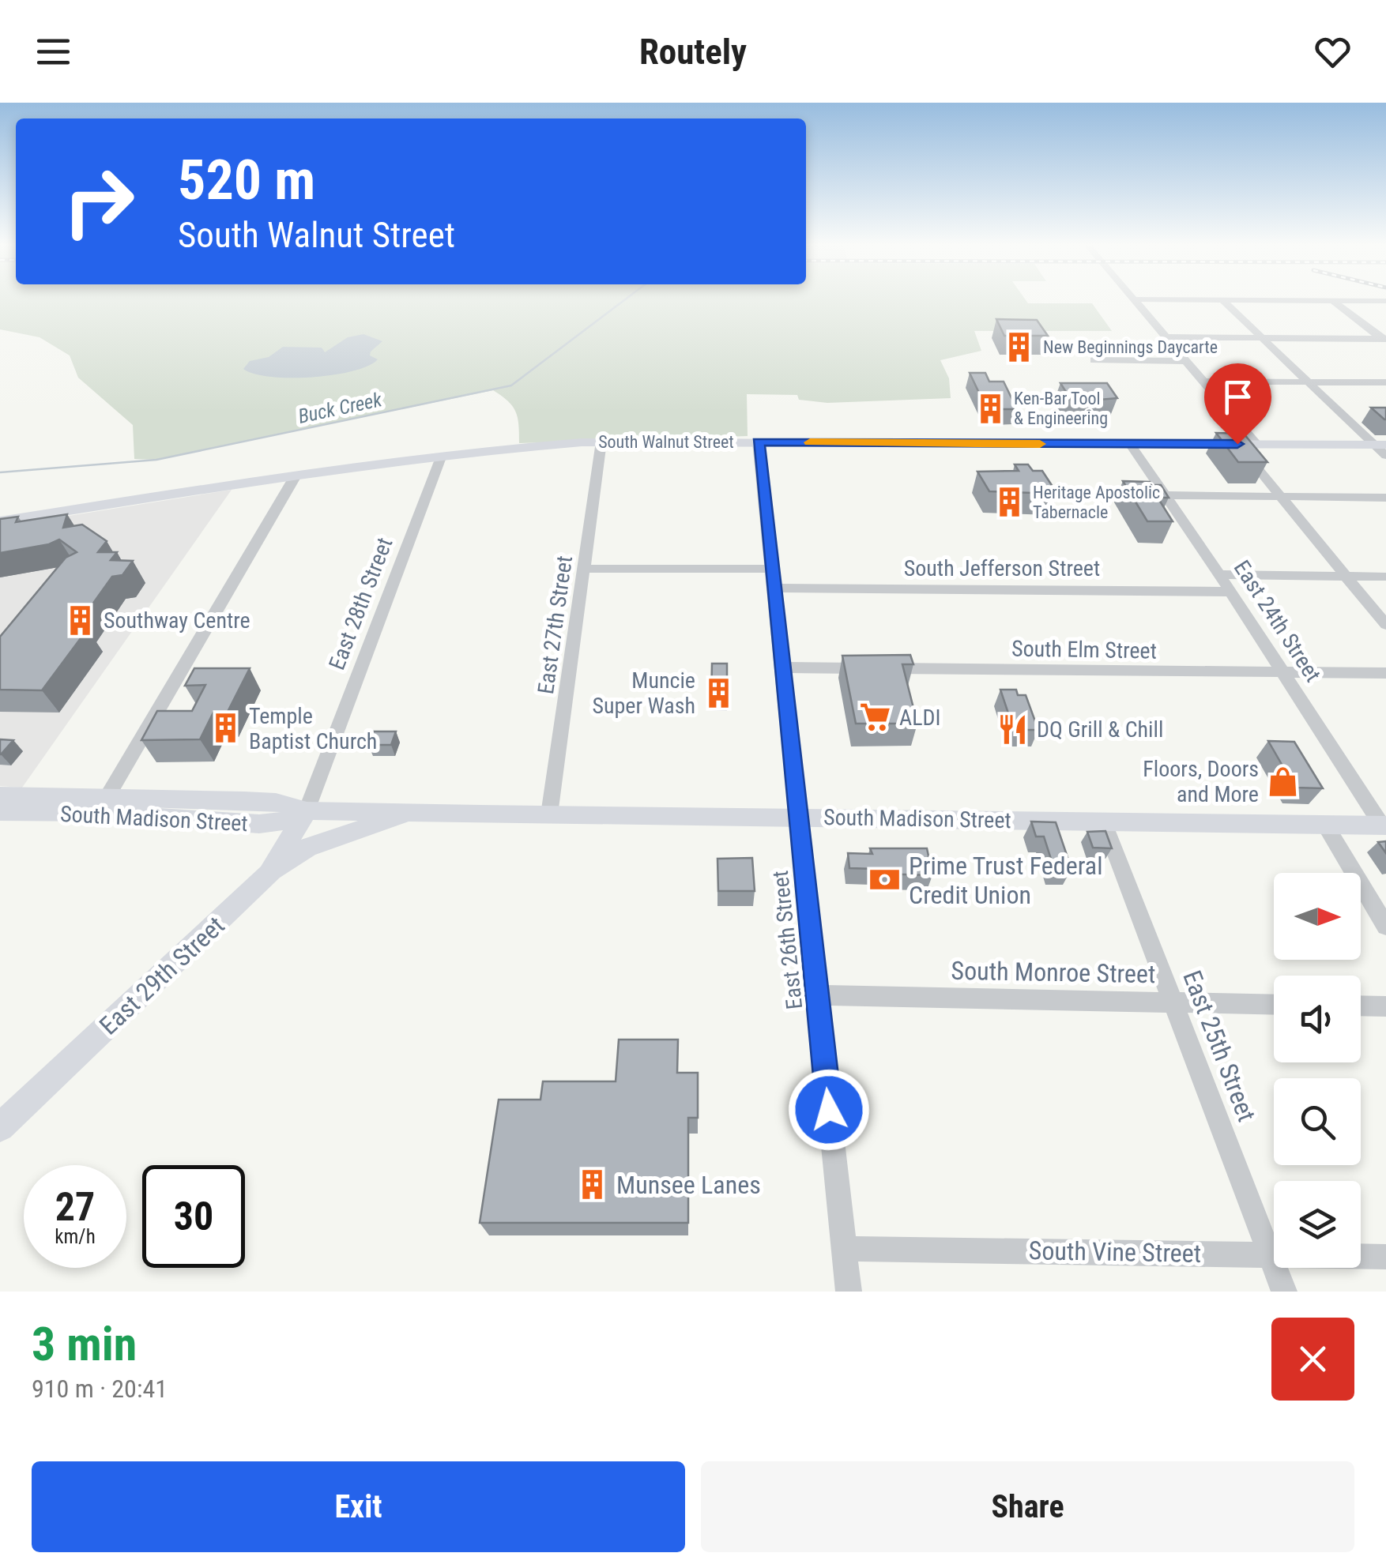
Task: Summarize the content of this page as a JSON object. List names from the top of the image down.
{
  "streets": {
    "main road": ["South Walnut Street", "South Madison Street", "East 29th Street"],
    "street": [
      "South Jefferson Street",
      "East 28th Street",
      "East 24th Street",
      "East 27th Street",
      "South Elm Street",
      "East 26th Street",
      "South Monroe Street",
      "East 25th Street",
      "South Vine Street"
    ]
  },
  "crossings": [
    ["South Walnut Street", "East 28th Street"],
    ["South Walnut Street", "East 24th Street"],
    ["South Walnut Street", "East 27th Street"],
    ["South Walnut Street", "East 26th Street"],
    ["South Jefferson Street", "East 24th Street"],
    ["South Jefferson Street", "East 26th Street"],
    ["East 28th Street", "South Madison Street"],
    ["East 28th Street", "East 29th Street"],
    ["East 24th Street", "South Elm Street"],
    ["East 24th Street", "South Madison Street"],
    ["East 27th Street", "South Madison Street"],
    ["South Elm Street", "East 26th Street"],
    ["South Madison Street", "East 26th Street"],
    ["South Madison Street", "East 29th Street"],
    ["South Madison Street", "East 25th Street"],
    ["East 26th Street", "South Monroe Street"],
    ["East 26th Street", "South Vine Street"],
    ["South Monroe Street", "East 25th Street"],
    ["East 25th Street", "South Vine Street"]
  ],
  "water": ["Buck Creek"],
  "places": {
    "building": [
      "New Beginnings Daycarte",
      "Ken-Bar Tool & Engineering",
      "Heritage Apostolic Tabernacle",
      "Southway Centre",
      "Muncie Super Wash",
      "Temple Baptist Church",
      "Munsee Lanes"
    ],
    "supermarket": ["ALDI"],
    "restaurant": ["DQ Grill & Chill"],
    "shop": ["Floors, Doors and More"],
    "bank": ["Prime Trust Federal Credit Union"]
  },
  "north": "right",
  "page": {
    "header": "Routely",
    "turn": ["520 m", "South Walnut Street"],
    "speed": "27 km/h",
    "limit": "30",
    "heading": ["3 min", "910 m · 20:41"],
    "buttons": ["Exit", "Share"]
  }
}
